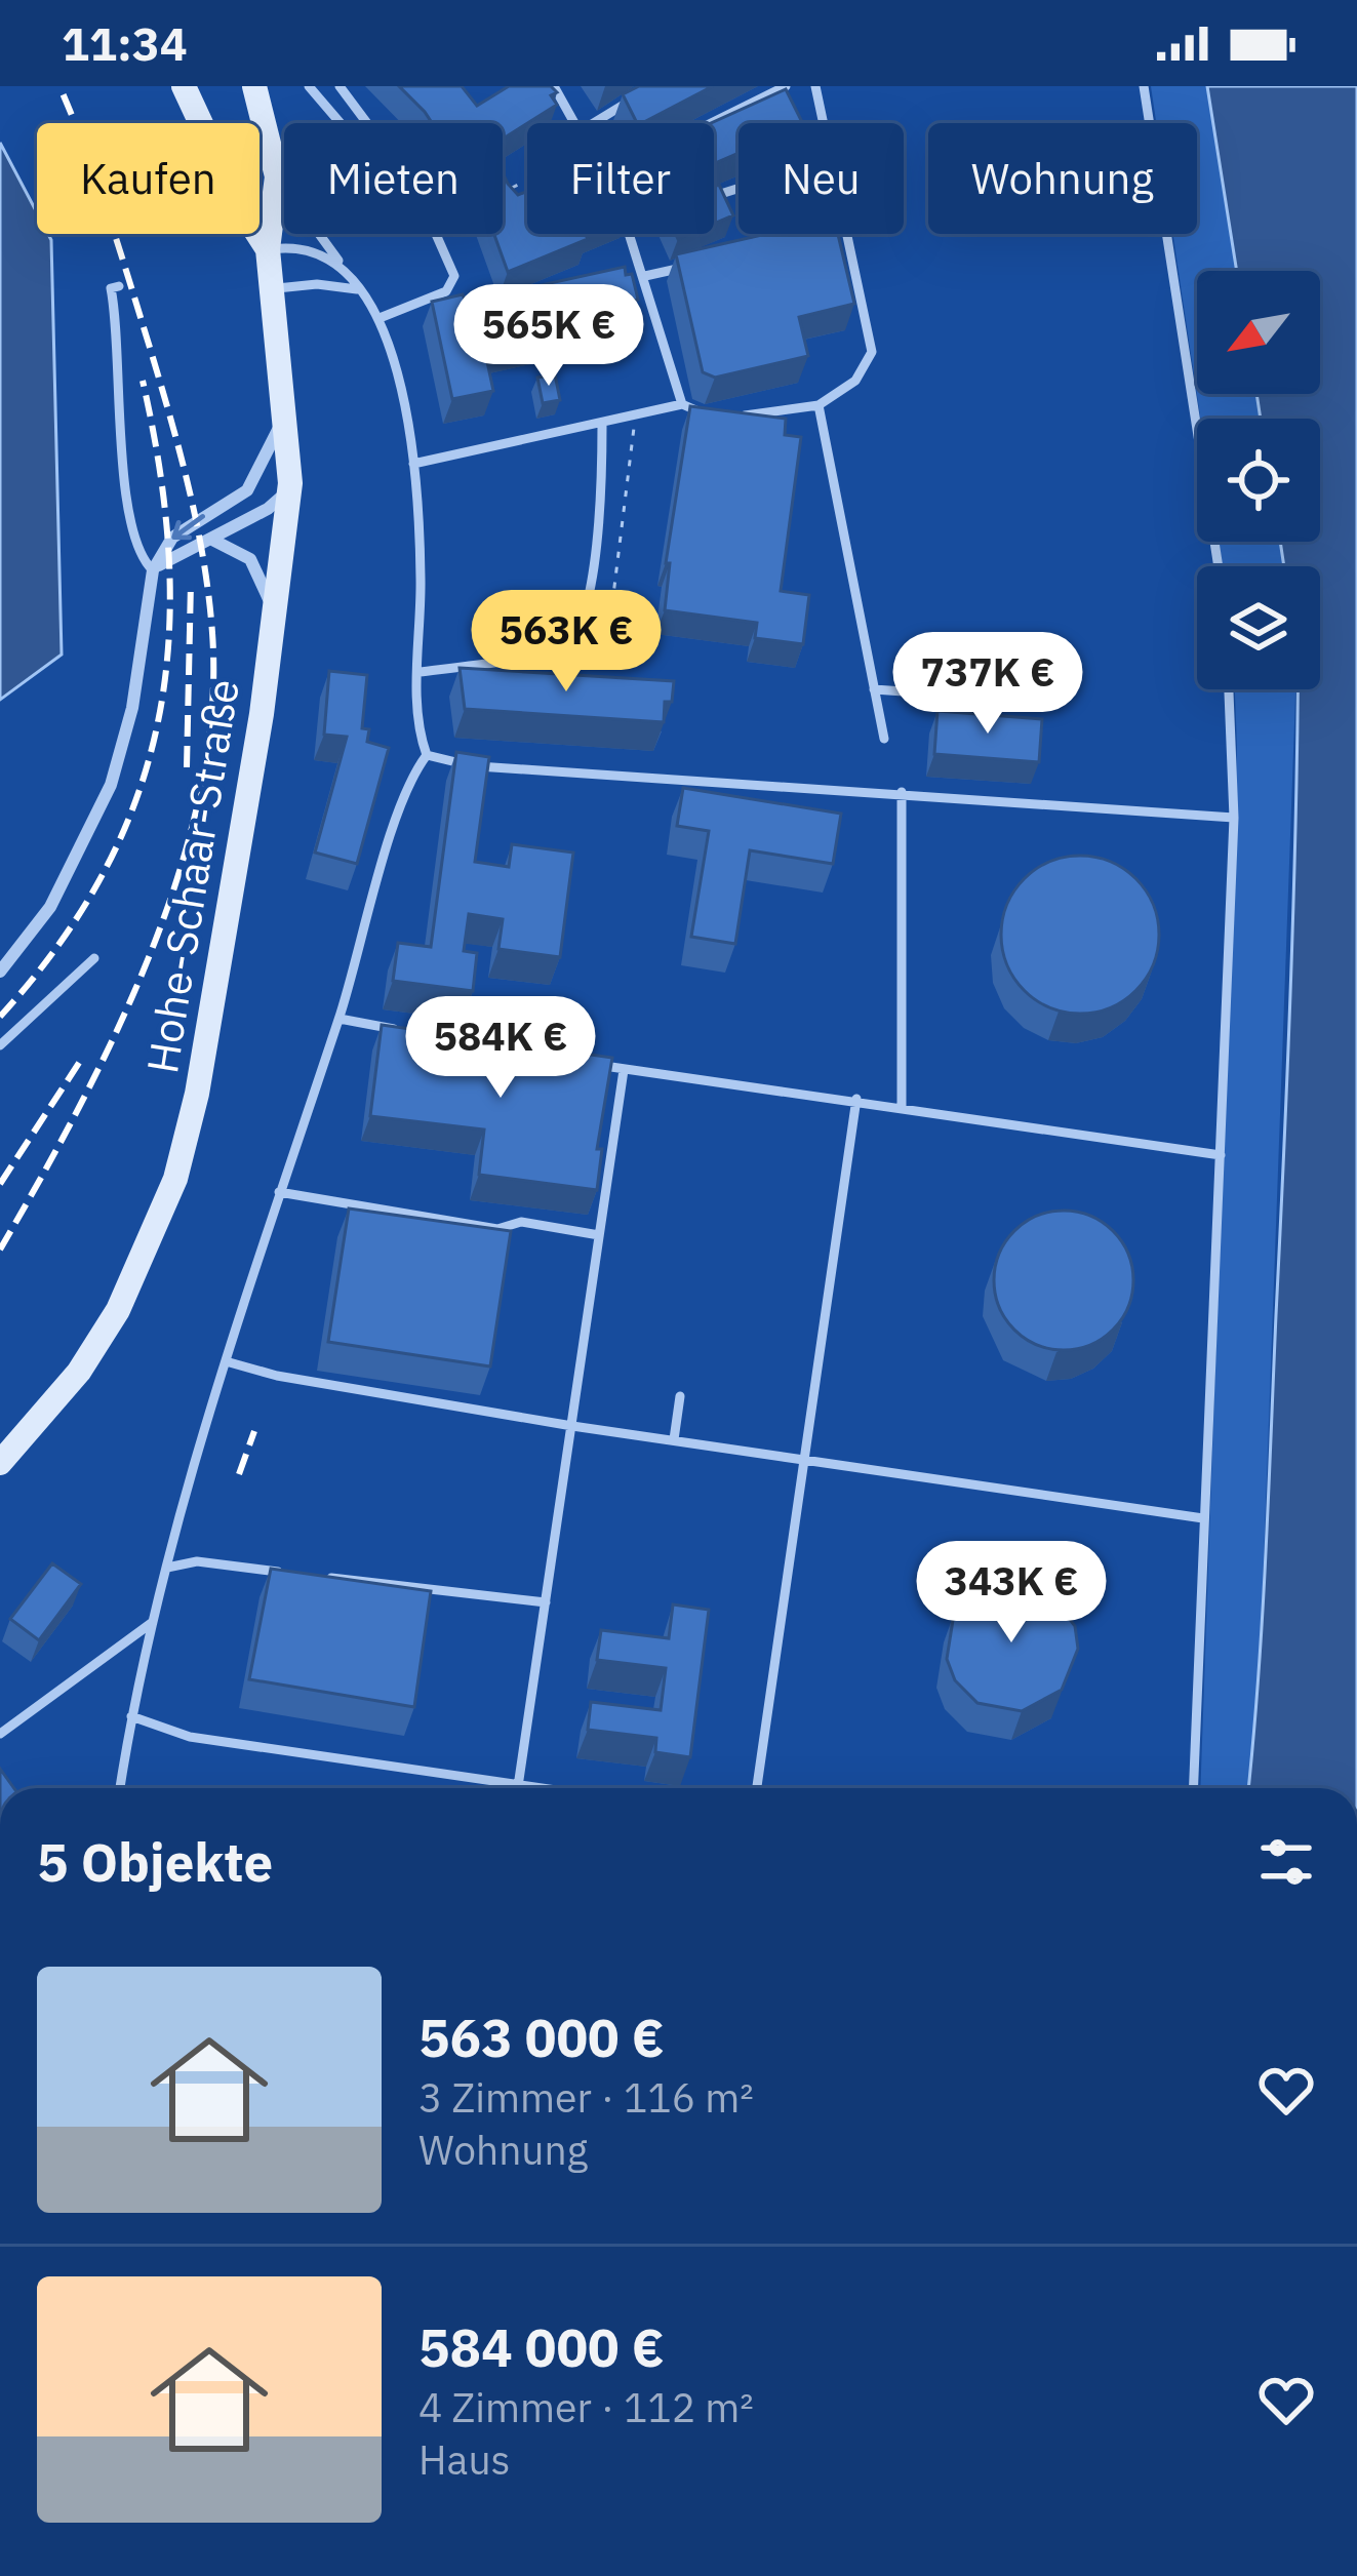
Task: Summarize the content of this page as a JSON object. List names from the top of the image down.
{
  "streets": {
    "main road": ["Hohe-Schaar-Straße"]
  },
  "north": "bottom left",
  "page": {
    "status": "11:34",
    "chip": [
      "Kaufen",
      "Mieten",
      "Filter",
      "Neu",
      "Wohnung"
    ],
    "price": [
      "565K €",
      "563K €",
      "737K €",
      "584K €",
      "343K €"
    ],
    "heading": "5 Objekte",
    "list": [
      {
        "name": "563 000 €",
        "note": "3 Zimmer · 116 m² · Wohnung"
      },
      {
        "name": "584 000 €",
        "note": "4 Zimmer · 112 m² · Haus"
      }
    ]
  }
}
